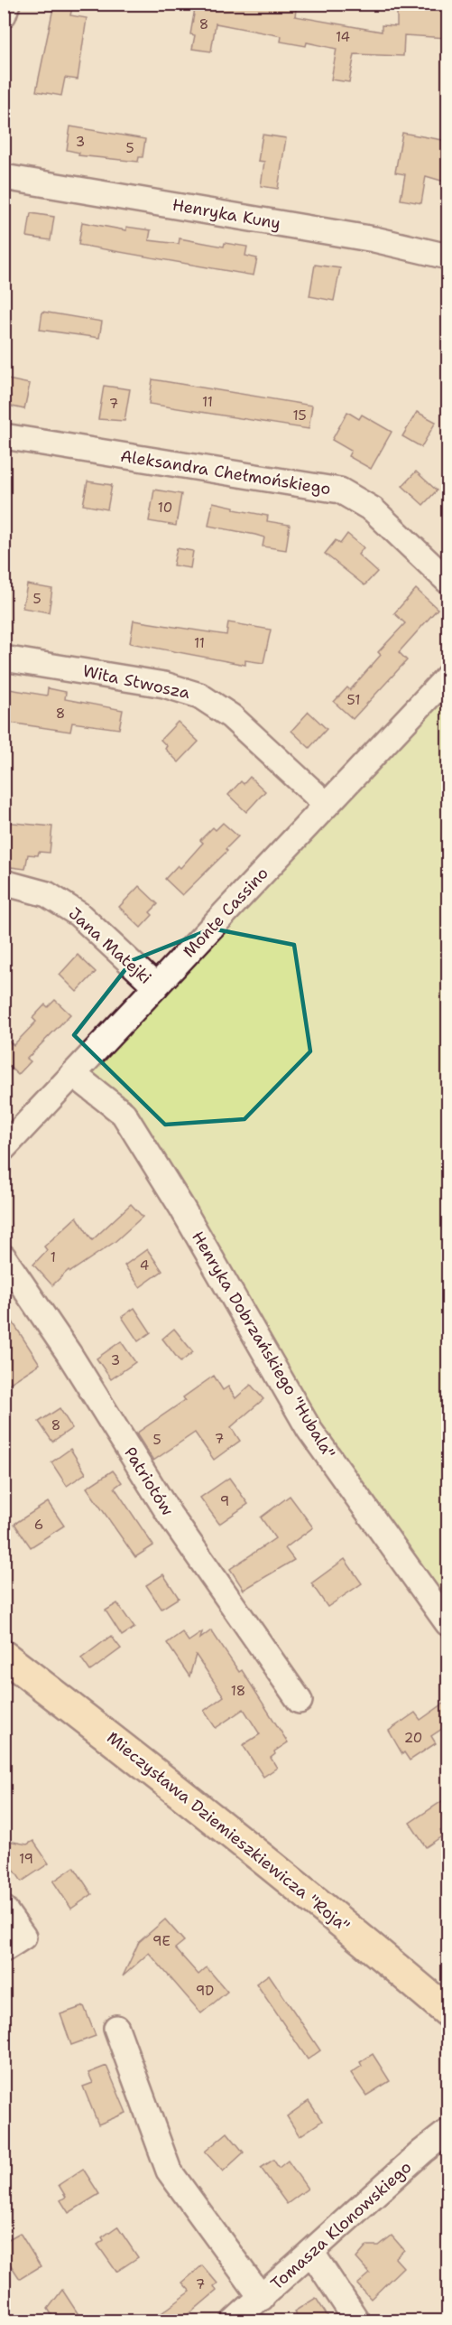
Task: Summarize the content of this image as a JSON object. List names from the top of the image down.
{
  "streets": {
    "main road": ["Mieczysława Dziemieszkiewicza \"Roja\""],
    "street": [
      "Henryka Kuny",
      "Aleksandra Chełmońskiego",
      "Wita Stwosza",
      "Monte Cassino",
      "Jana Matejki",
      "Henryka Dobrzańskiego \"Hubala\"",
      "Patriotów",
      "Tomasza Klonowskiego"
    ]
  },
  "crossings": [
    ["Wita Stwosza", "Monte Cassino"],
    ["Monte Cassino", "Jana Matejki"],
    ["Monte Cassino", "Henryka Dobrzańskiego \"Hubala\""]
  ],
  "house_numbers": [
    "8",
    "14",
    "3",
    "5",
    "11",
    "7",
    "15",
    "10",
    "5",
    "11",
    "51",
    "8",
    "1",
    "4",
    "3",
    "8",
    "7",
    "5",
    "9",
    "6",
    "18",
    "20",
    "19",
    "9E",
    "9D",
    "7"
  ]
}
